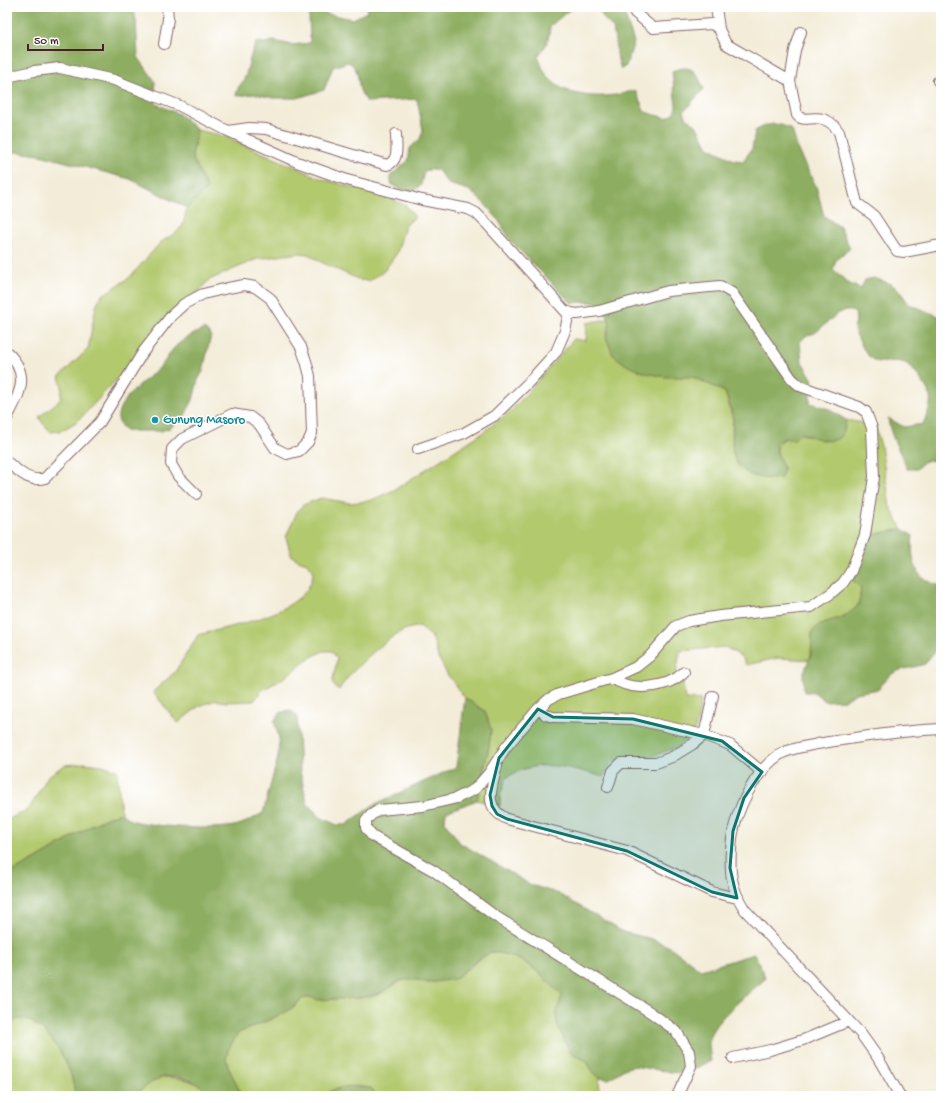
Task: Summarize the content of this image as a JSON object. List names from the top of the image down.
{
  "places": ["Gunung Masoro"],
  "scale_bar": "50 m"
}
